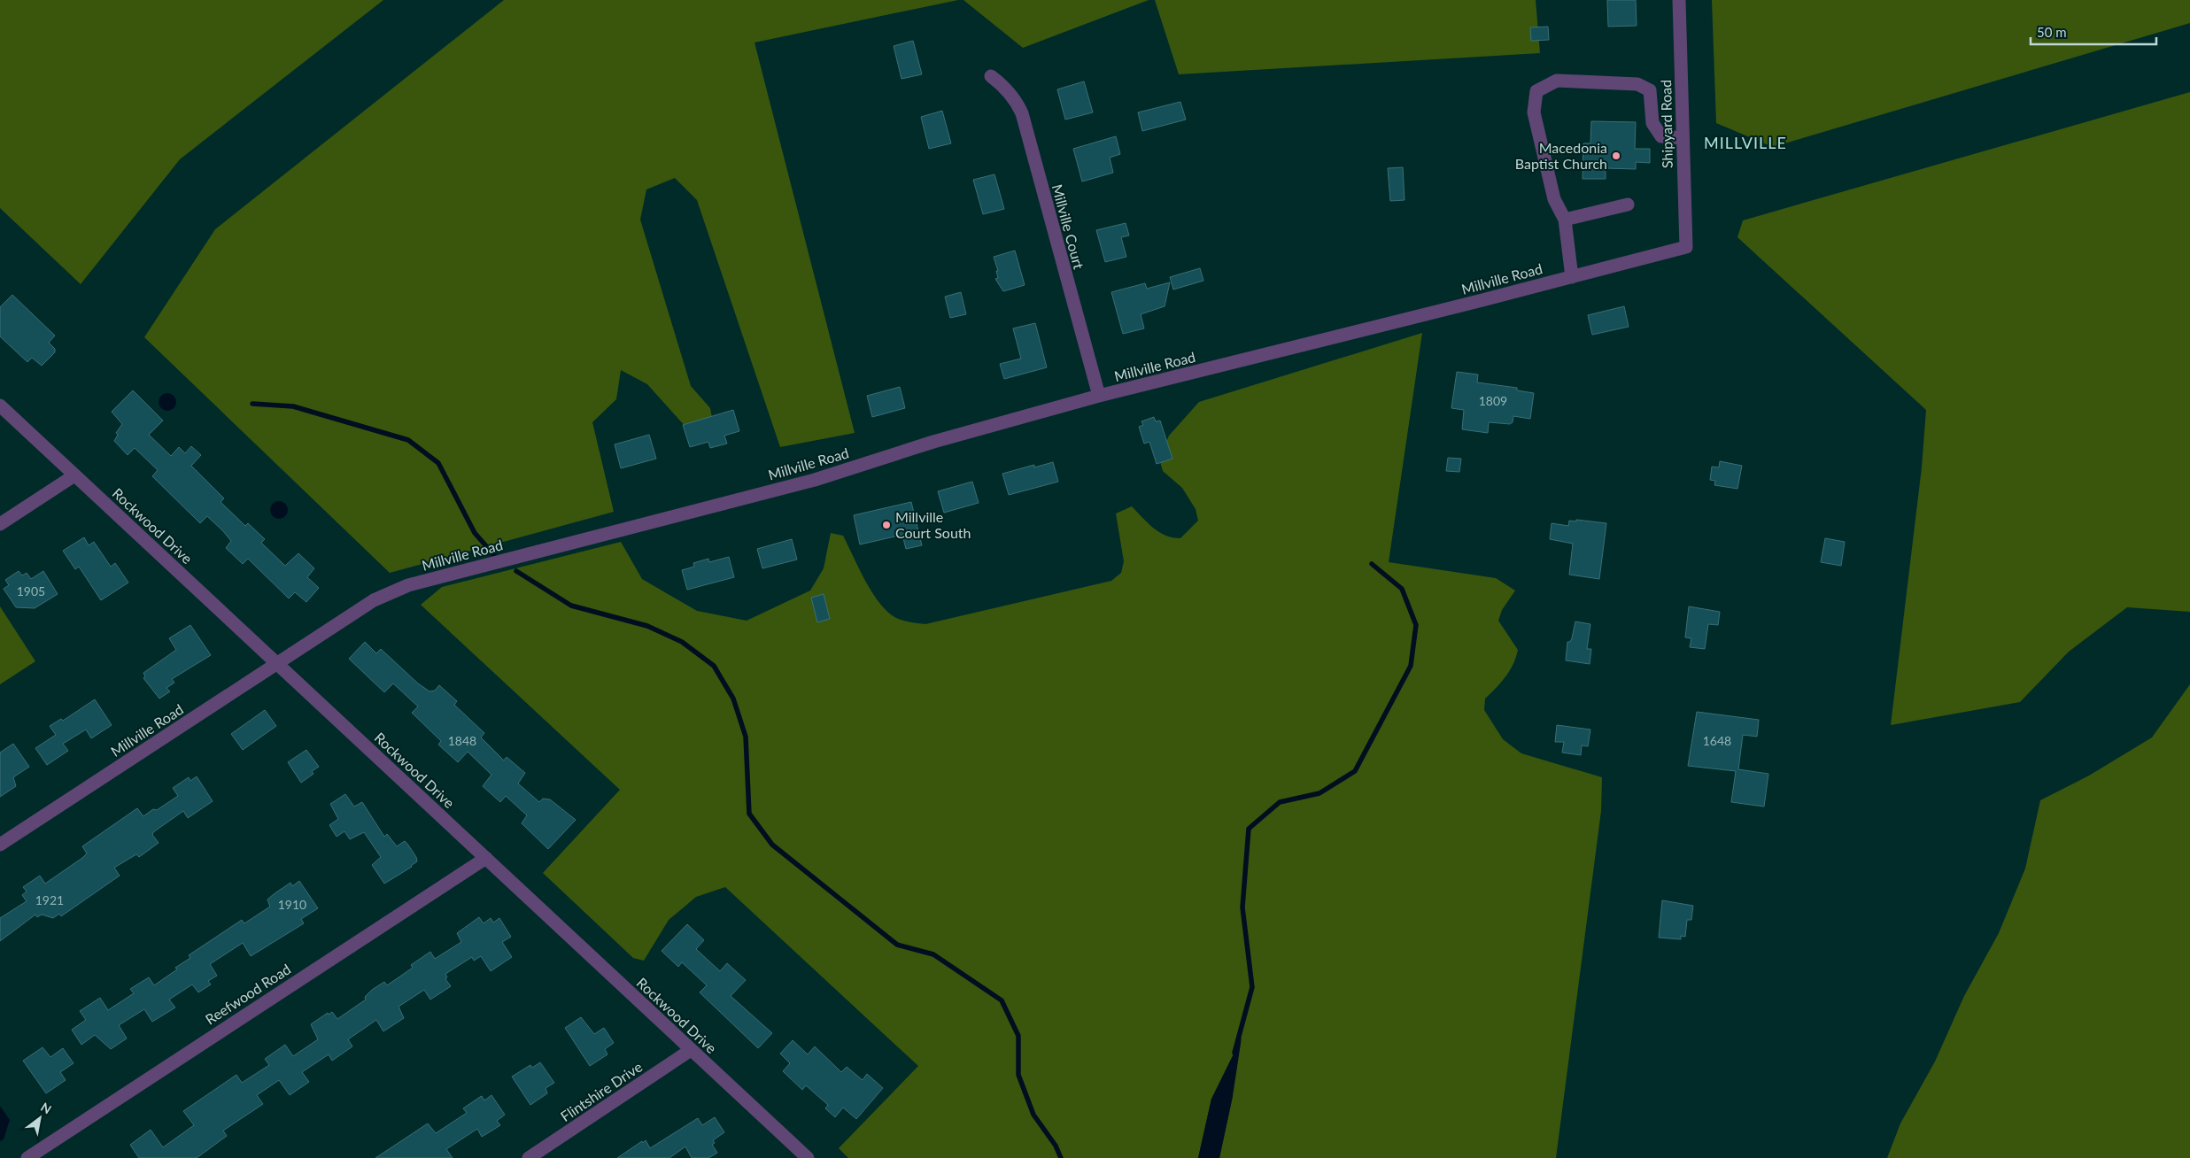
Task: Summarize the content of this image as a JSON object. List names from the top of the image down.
{
  "streets": {
    "street": [
      "Shipyard Road",
      "Millville Court",
      "Millville Road",
      "Rockwood Drive",
      "Reefwood Road",
      "Flintshire Drive"
    ]
  },
  "crossings": [
    ["Shipyard Road", "Millville Road"],
    ["Millville Court", "Millville Road"],
    ["Millville Road", "Rockwood Drive"],
    ["Rockwood Drive", "Reefwood Road"],
    ["Rockwood Drive", "Flintshire Drive"]
  ],
  "districts": ["MILLVILLE"],
  "places": ["Macedonia Baptist Church", "Millville Court South"],
  "house_numbers": [
    "1809",
    "1905",
    "1848",
    "1648",
    "1921",
    "1910"
  ],
  "scale_bar": "50 m",
  "north": "top right"
}
